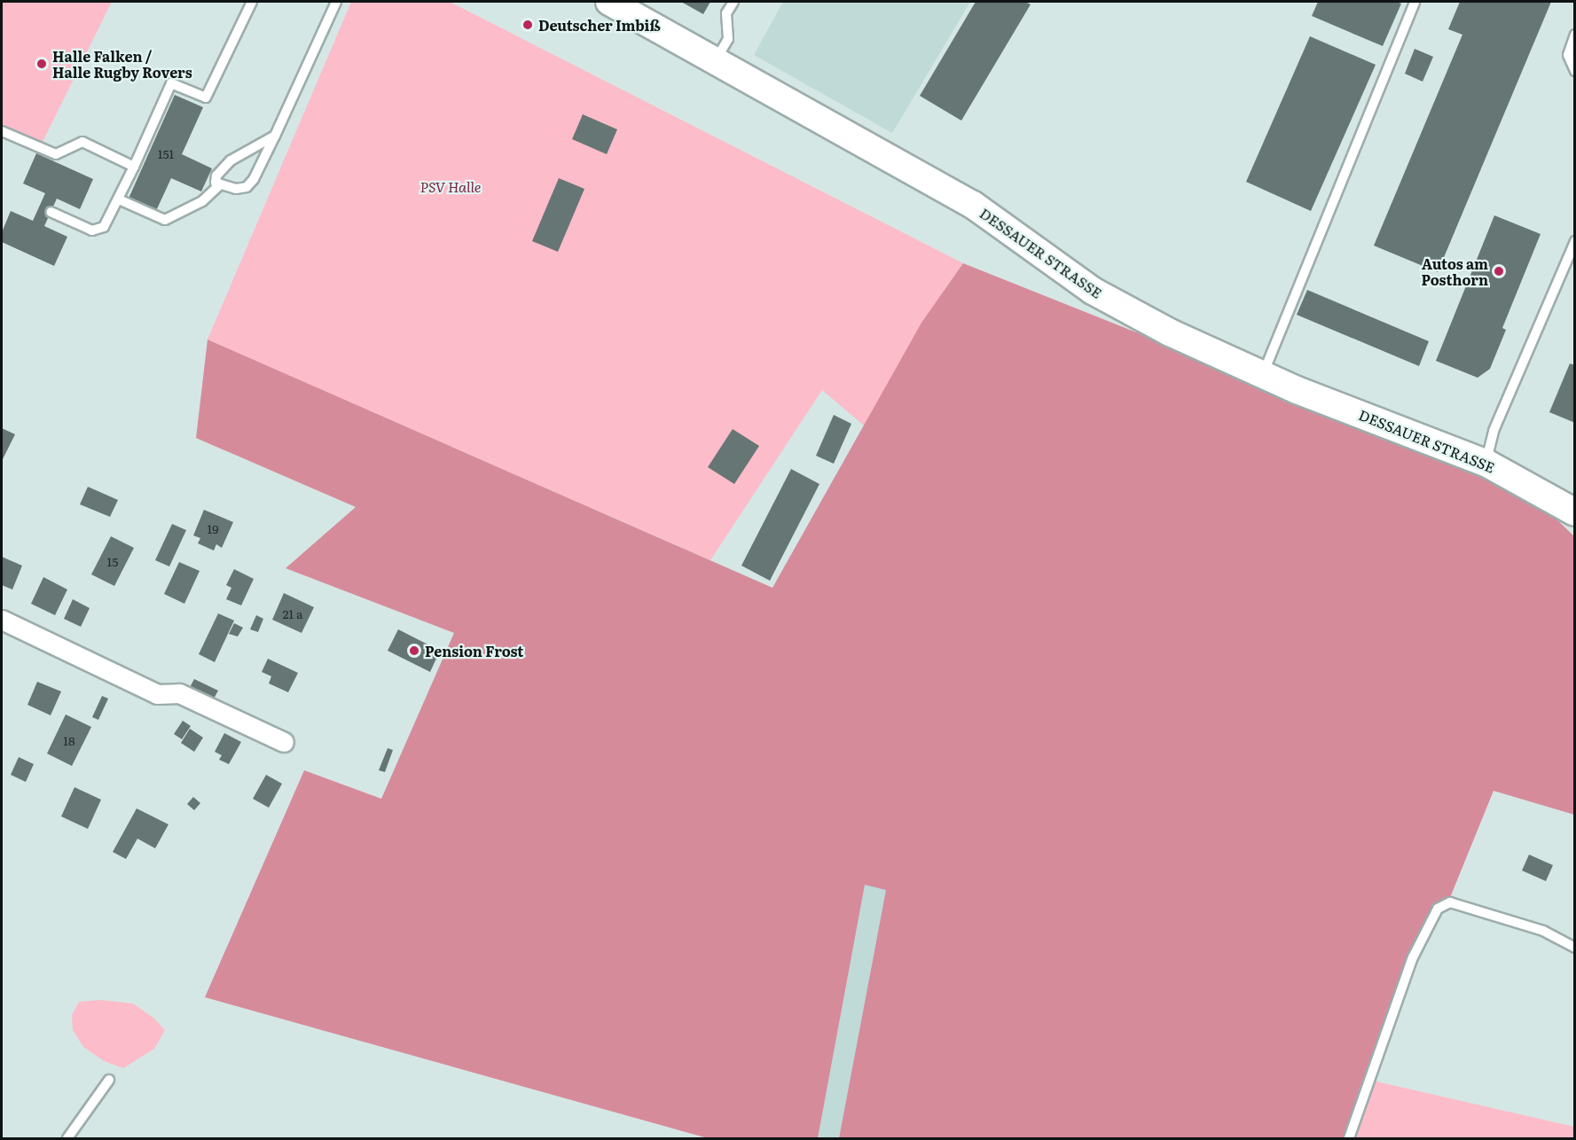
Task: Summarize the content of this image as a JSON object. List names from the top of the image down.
{
  "streets": {
    "main road": ["DESSAUER STRASSE"]
  },
  "parks": ["PSV Halle"],
  "places": [
    "Deutscher Imbiß",
    "Halle Falken / Halle Rugby Rovers",
    "Autos am Posthorn",
    "Pension Frost"
  ],
  "house_numbers": [
    "151",
    "19",
    "15",
    "21 a",
    "18"
  ]
}
